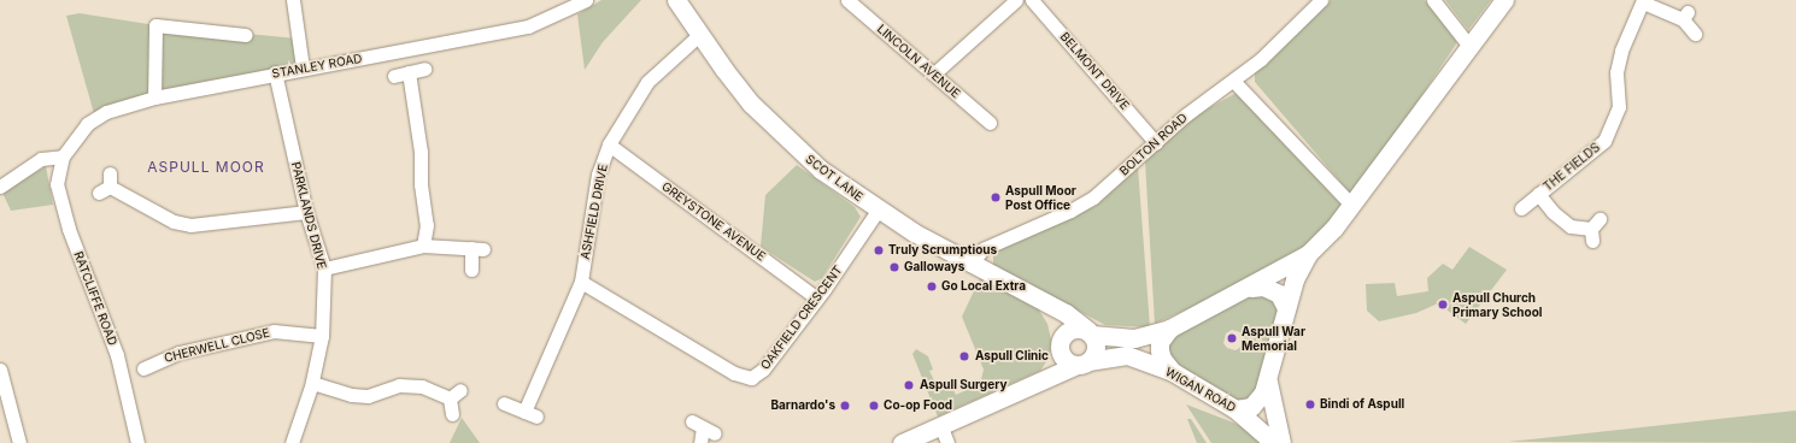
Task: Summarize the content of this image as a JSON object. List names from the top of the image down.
{
  "streets": {
    "main road": ["SCOT LANE", "WIGAN ROAD"],
    "street": [
      "LINCOLN AVENUE",
      "STANLEY ROAD",
      "BELMONT DRIVE",
      "BOLTON ROAD",
      "THE FIELDS",
      "ASHFIELD DRIVE",
      "PARKLANDS DRIVE",
      "GREYSTONE AVENUE",
      "RATCLIFFE ROAD",
      "OAKFIELD CRESCENT",
      "CHERWELL CLOSE"
    ]
  },
  "crossings": [
    ["STANLEY ROAD", "PARKLANDS DRIVE"],
    ["STANLEY ROAD", "RATCLIFFE ROAD"],
    ["BELMONT DRIVE", "BOLTON ROAD"],
    ["BOLTON ROAD", "SCOT LANE"],
    ["SCOT LANE", "ASHFIELD DRIVE"],
    ["SCOT LANE", "OAKFIELD CRESCENT"],
    ["SCOT LANE", "WIGAN ROAD"],
    ["ASHFIELD DRIVE", "GREYSTONE AVENUE"],
    ["ASHFIELD DRIVE", "OAKFIELD CRESCENT"],
    ["PARKLANDS DRIVE", "CHERWELL CLOSE"],
    ["GREYSTONE AVENUE", "OAKFIELD CRESCENT"]
  ],
  "districts": ["ASPULL MOOR"],
  "places": [
    "Aspull Moor Post Office",
    "Truly Scrumptious",
    "Galloways",
    "Go Local Extra",
    "Aspull Church Primary School",
    "Aspull War Memorial",
    "Aspull Clinic",
    "Aspull Surgery",
    "Bindi of Aspull",
    "Barnardo's",
    "Co-op Food"
  ]
}
